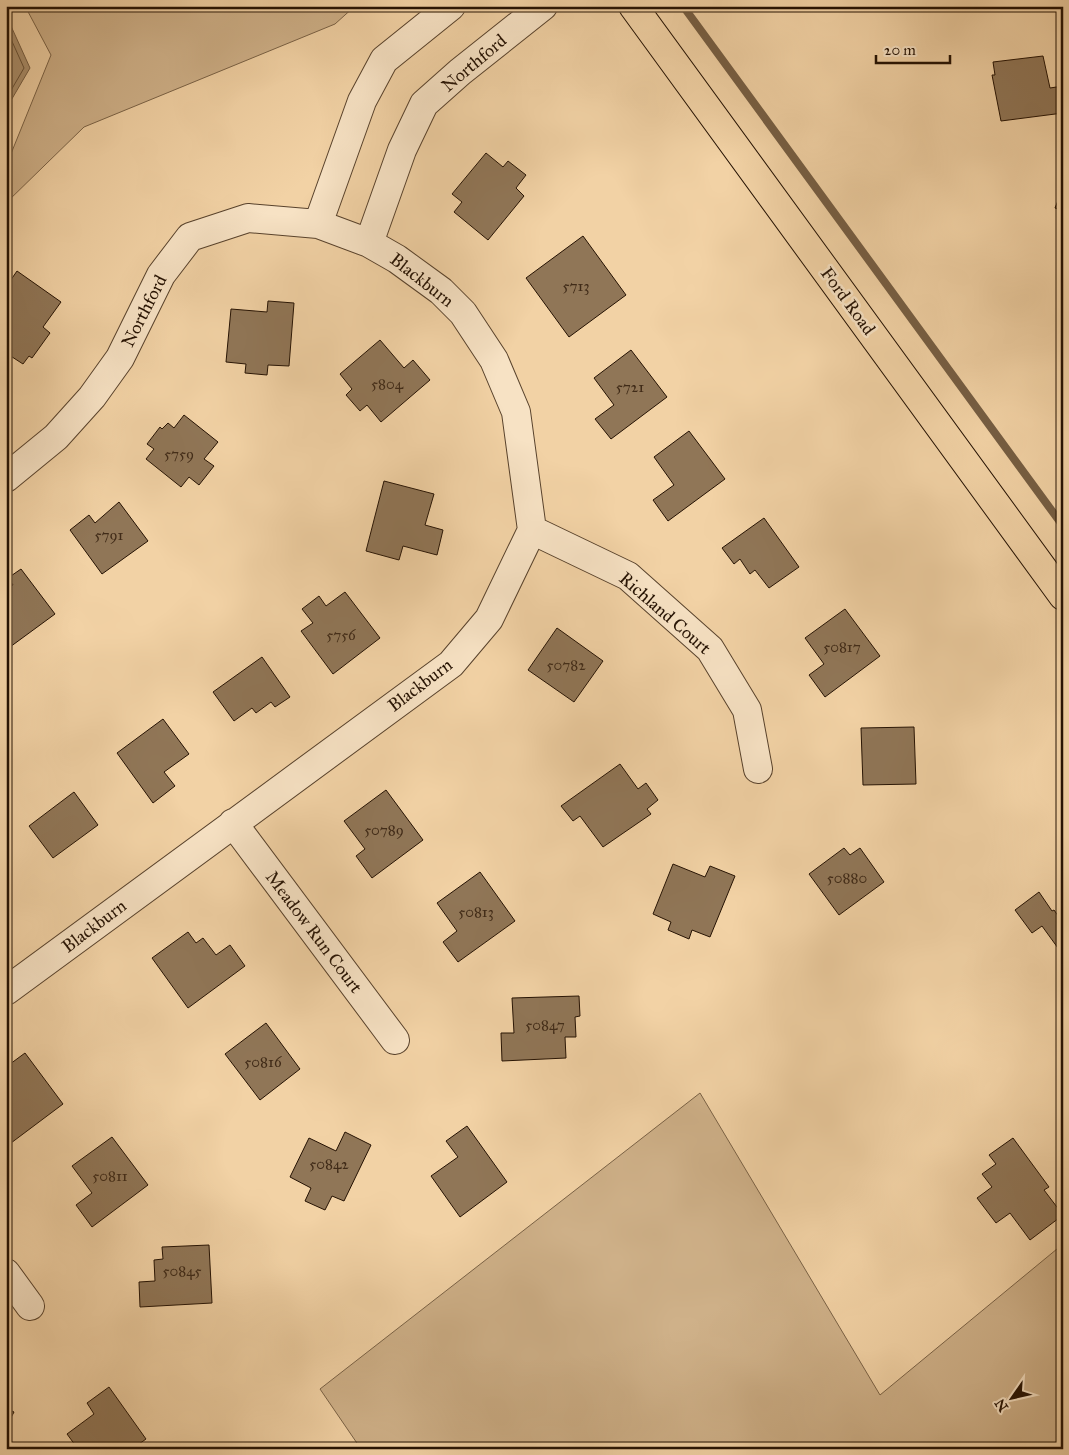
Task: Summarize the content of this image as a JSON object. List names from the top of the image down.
{
  "streets": {
    "main road": ["Ford Road"],
    "street": [
      "Northford",
      "Blackburn",
      "Richland Court",
      "Meadow Run Court"
    ]
  },
  "crossings": [
    ["Northford", "Blackburn"],
    ["Blackburn", "Richland Court"],
    ["Blackburn", "Meadow Run Court"]
  ],
  "house_numbers": [
    "5713",
    "5804",
    "5721",
    "5759",
    "5791",
    "5756",
    "50817",
    "50782",
    "50789",
    "50880",
    "50813",
    "50847",
    "50816",
    "50842",
    "50811",
    "50845"
  ],
  "scale_bar": "20 m",
  "north": "bottom left"
}
